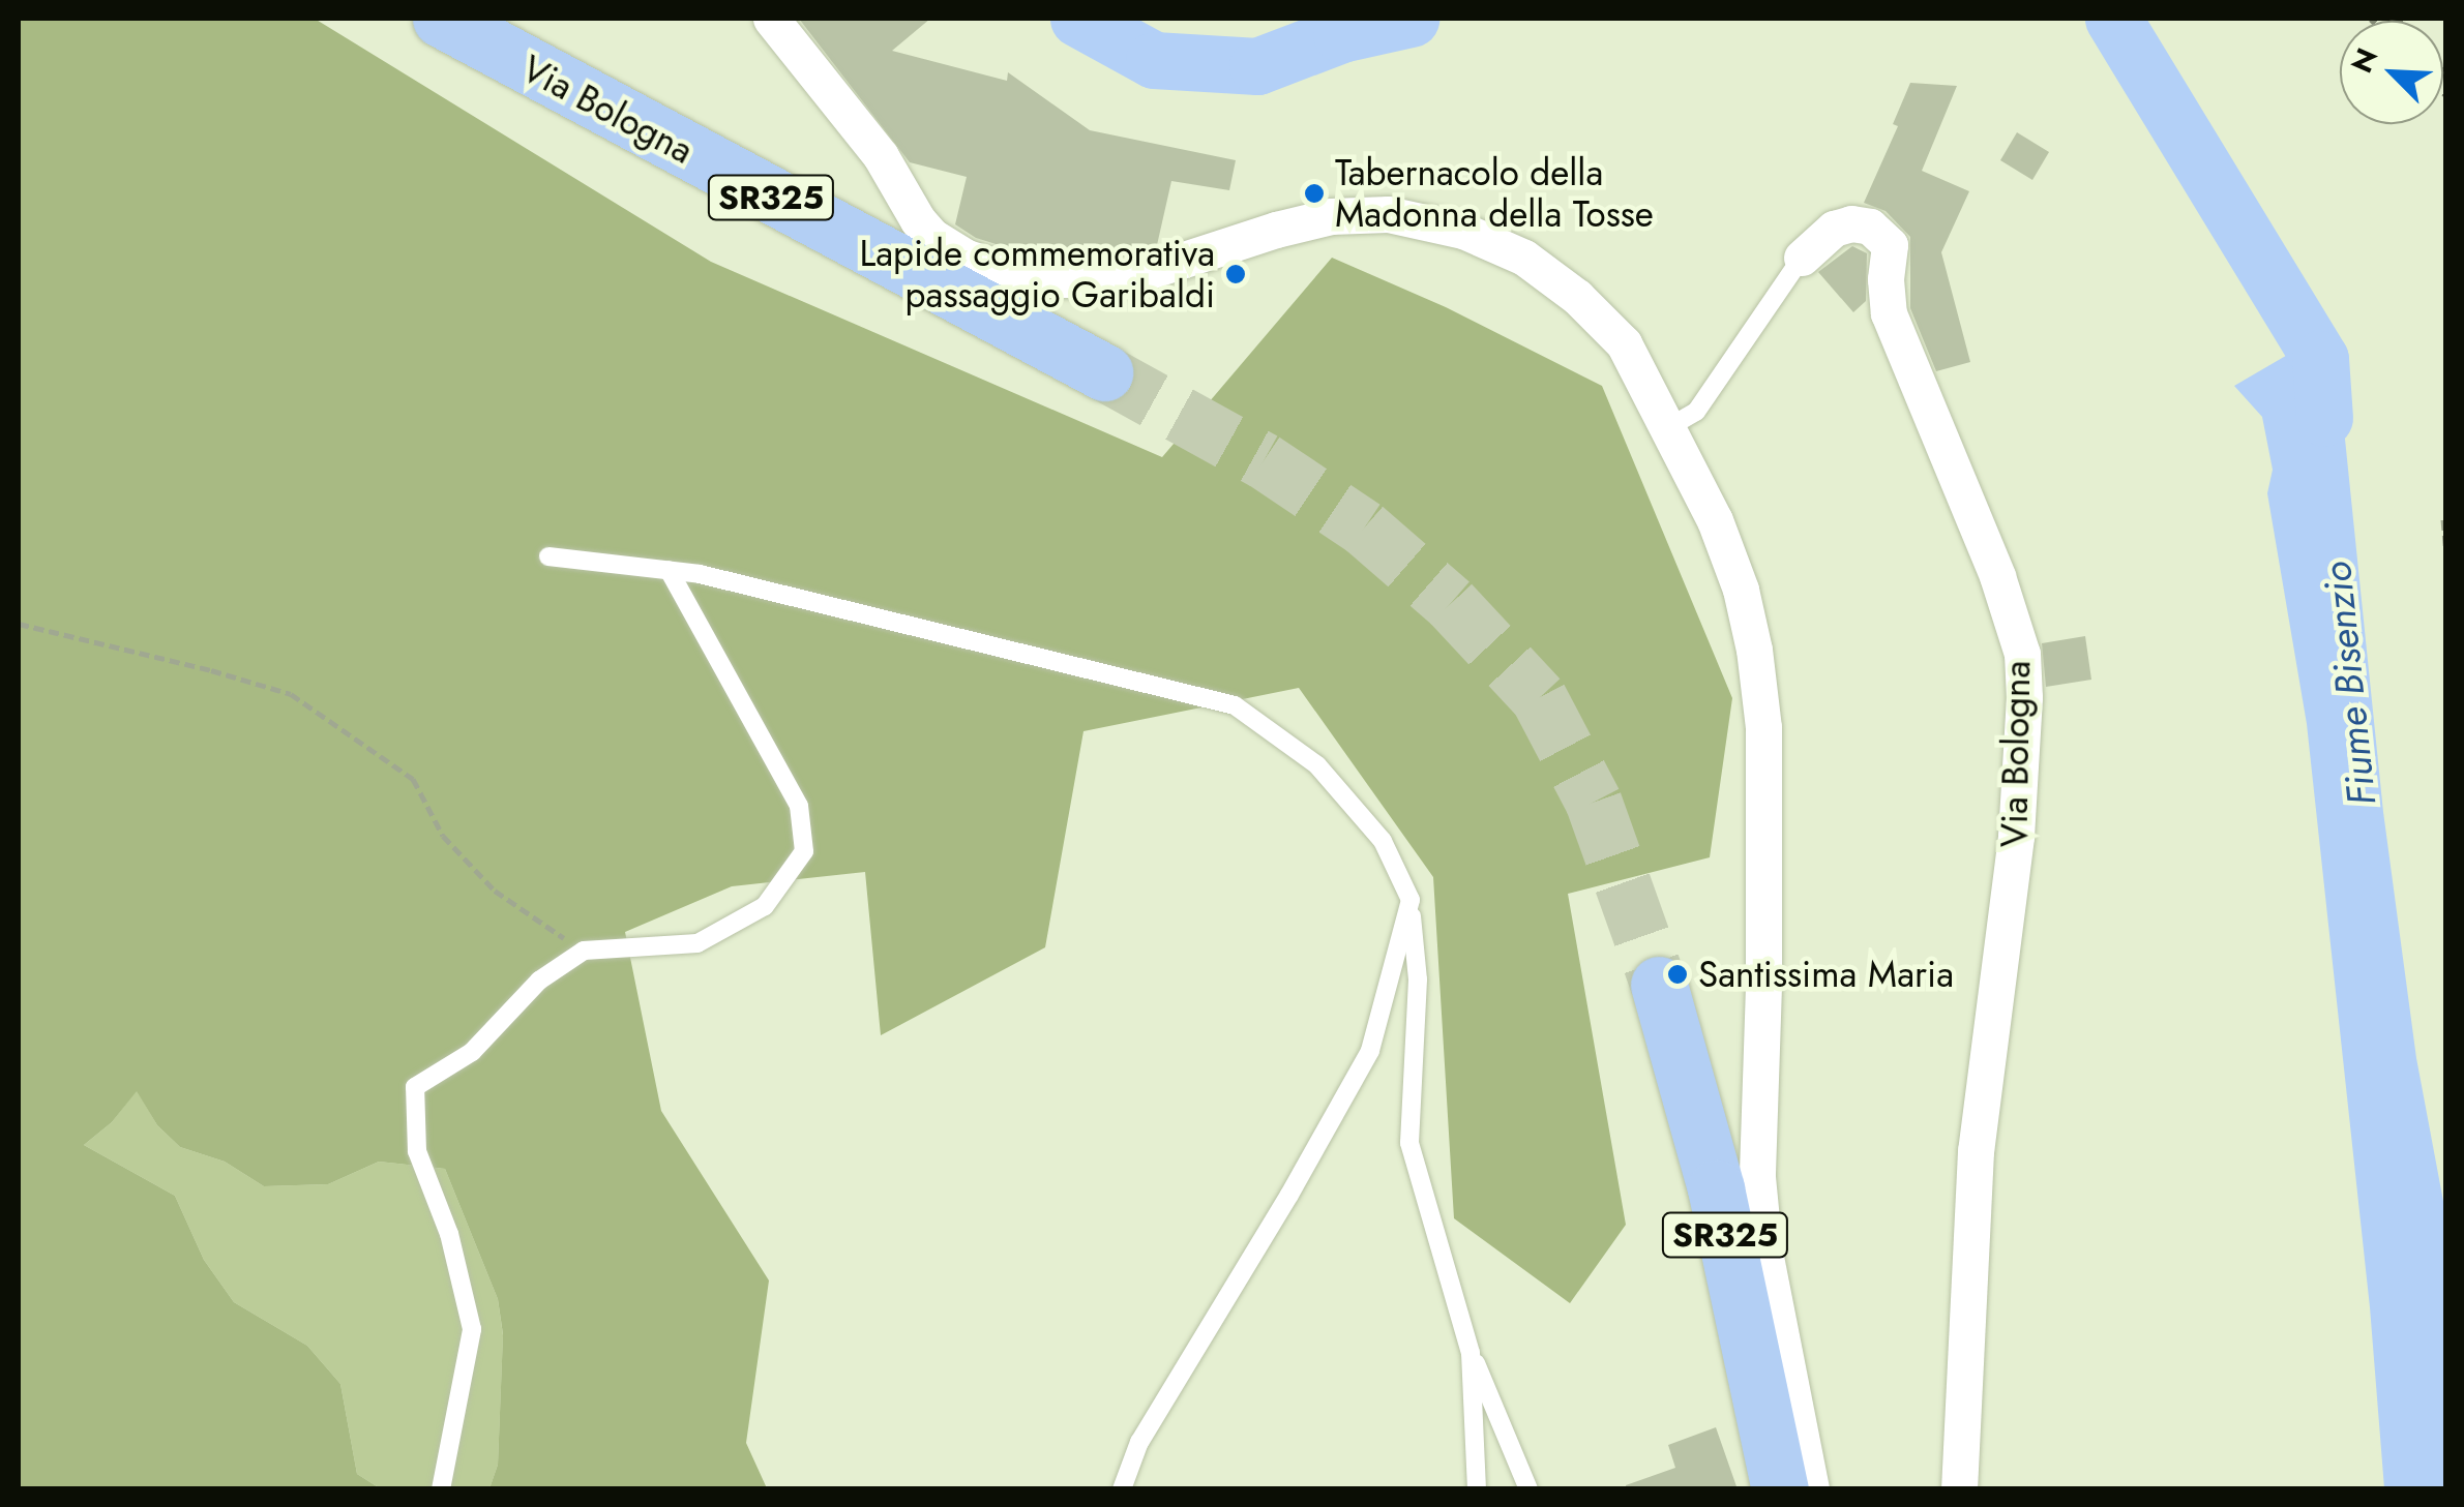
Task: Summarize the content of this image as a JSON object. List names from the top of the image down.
{
  "streets": {
    "main road": ["Via Bologna", "SR325"]
  },
  "water": ["Fiume Bisenzio"],
  "places": ["Tabernacolo della Madonna della Tosse", "Lapide commemorativa passaggio Garibaldi", "Santissima Maria"],
  "north": "top left"
}
